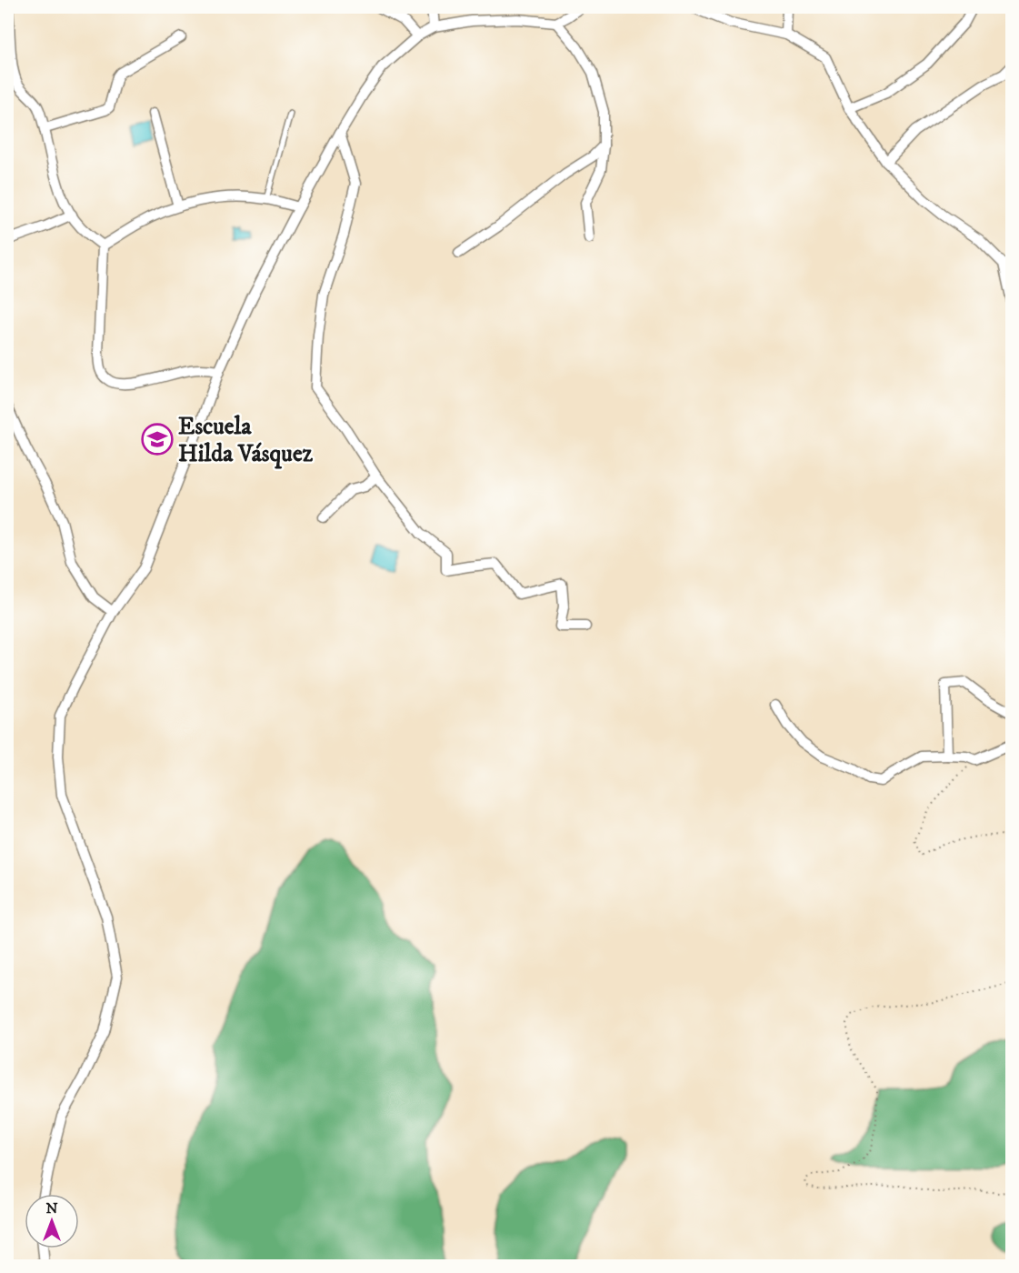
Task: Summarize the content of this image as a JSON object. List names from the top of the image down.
{
  "places": {
    "school or university": ["Escuela Hilda Vásquez"]
  },
  "north": "top"
}
